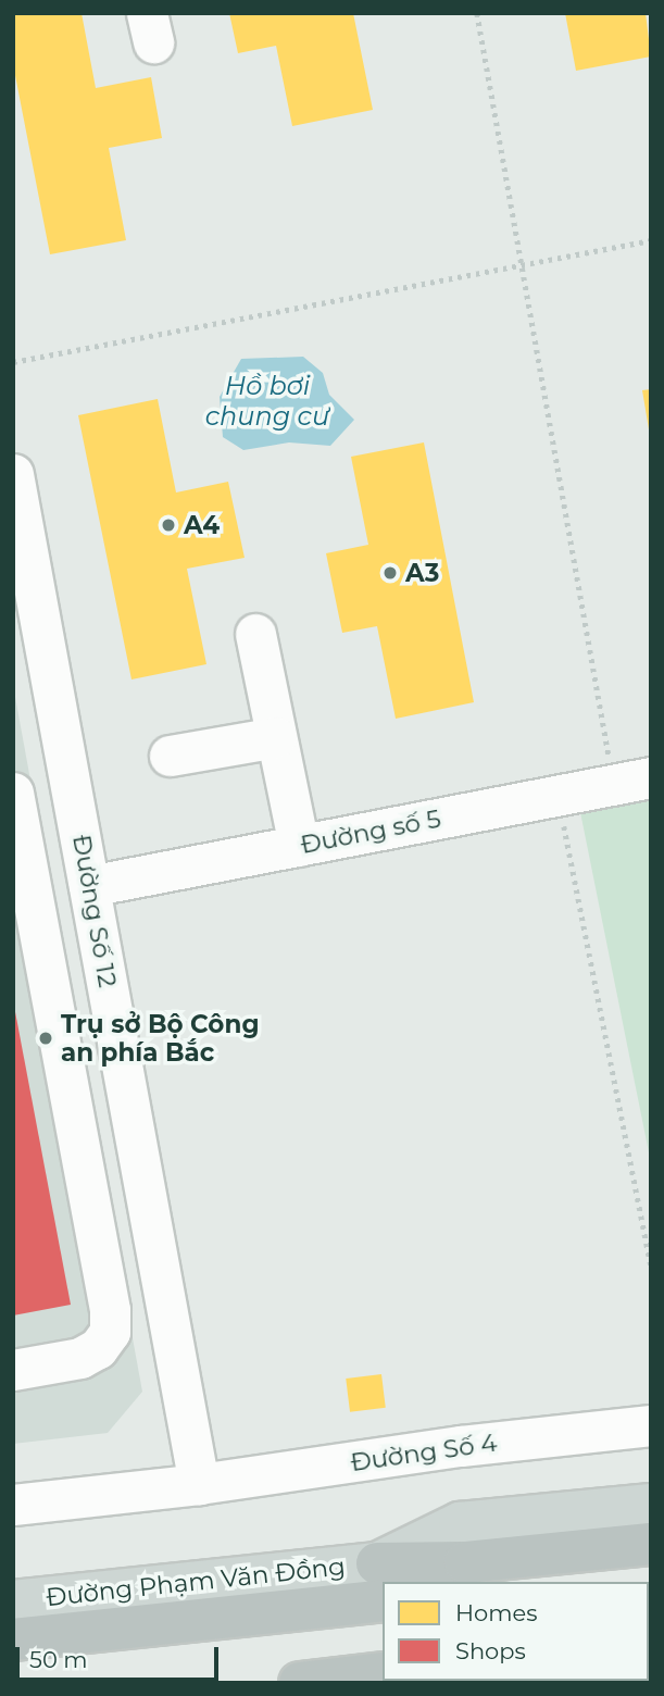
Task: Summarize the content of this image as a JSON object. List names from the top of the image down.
{
  "streets": {
    "main road": ["Đường Phạm Văn Đồng"],
    "street": ["Đường số 5", "Đường Số 12", "Đường Số 4"]
  },
  "crossings": [
    ["Đường số 5", "Đường Số 12"],
    ["Đường Số 12", "Đường Số 4"]
  ],
  "water": ["Hồ bơi chung cư"],
  "places": ["A4", "A3", "Trụ sở Bộ Công an phía Bắc"],
  "legend": ["Homes", "Shops"],
  "scale_bar": "50 m"
}
